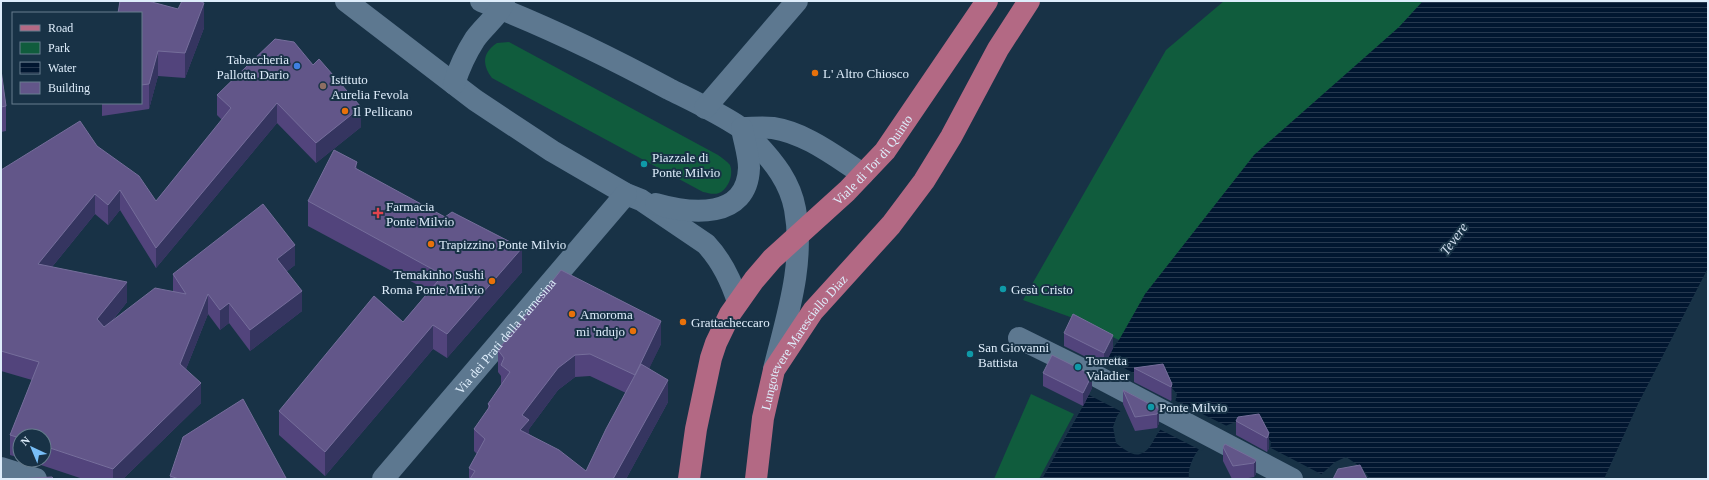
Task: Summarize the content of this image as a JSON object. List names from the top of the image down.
{
  "streets": {
    "main road": ["Viale di Tor di Quinto", "Lungotevere Maresciallo Diaz"],
    "street": ["Via dei Prati della Farnesina"]
  },
  "water": ["Tevere"],
  "places": {
    "other": [
      "Tabaccheria Pallotta Dario",
      "L' Altro Chiosco",
      "Istituto Aurelia Fevola",
      "Il Pellicano",
      "Piazzale di Ponte Milvio",
      "Trapizzino Ponte Milvio",
      "Temakinho Sushi Roma Ponte Milvio",
      "Gesù Cristo",
      "Amoroma",
      "Grattacheccaro",
      "mi 'ndujo",
      "San Giovanni Battista",
      "Torretta Valadier",
      "Ponte Milvio"
    ],
    "health": ["Farmacia Ponte Milvio"]
  },
  "legend": [
    "Road",
    "Park",
    "Water",
    "Building"
  ],
  "north": "top left"
}
